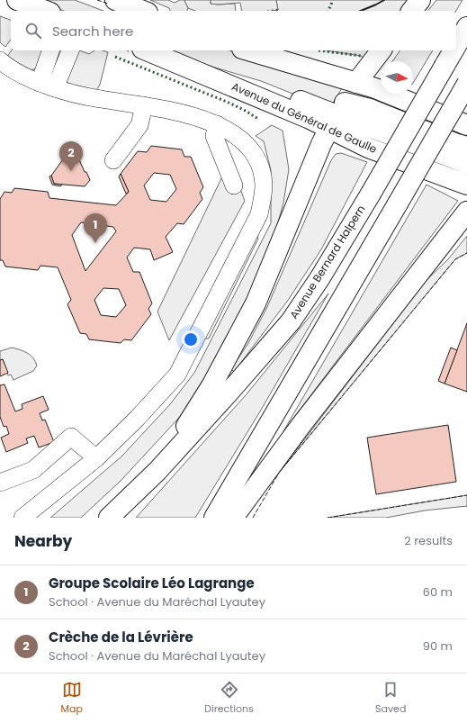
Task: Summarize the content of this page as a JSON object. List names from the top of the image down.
{
  "streets": {
    "main road": ["Avenue du Général de Gaulle", "Avenue Bernard Halpern"]
  },
  "north": "right",
  "page": {
    "search": "Search here",
    "pins": ["2", "1"],
    "heading": ["Nearby", "2 results"],
    "list": [
      {
        "mark": "1",
        "name": "Groupe Scolaire Léo Lagrange",
        "note": "School · Avenue du Maréchal Lyautey",
        "value": "60 m"
      },
      {
        "mark": "2",
        "name": "Crèche de la Lévrière",
        "note": "School · Avenue du Maréchal Lyautey",
        "value": "90 m"
      }
    ],
    "nav": ["Map", "Directions", "Saved"]
  }
}
